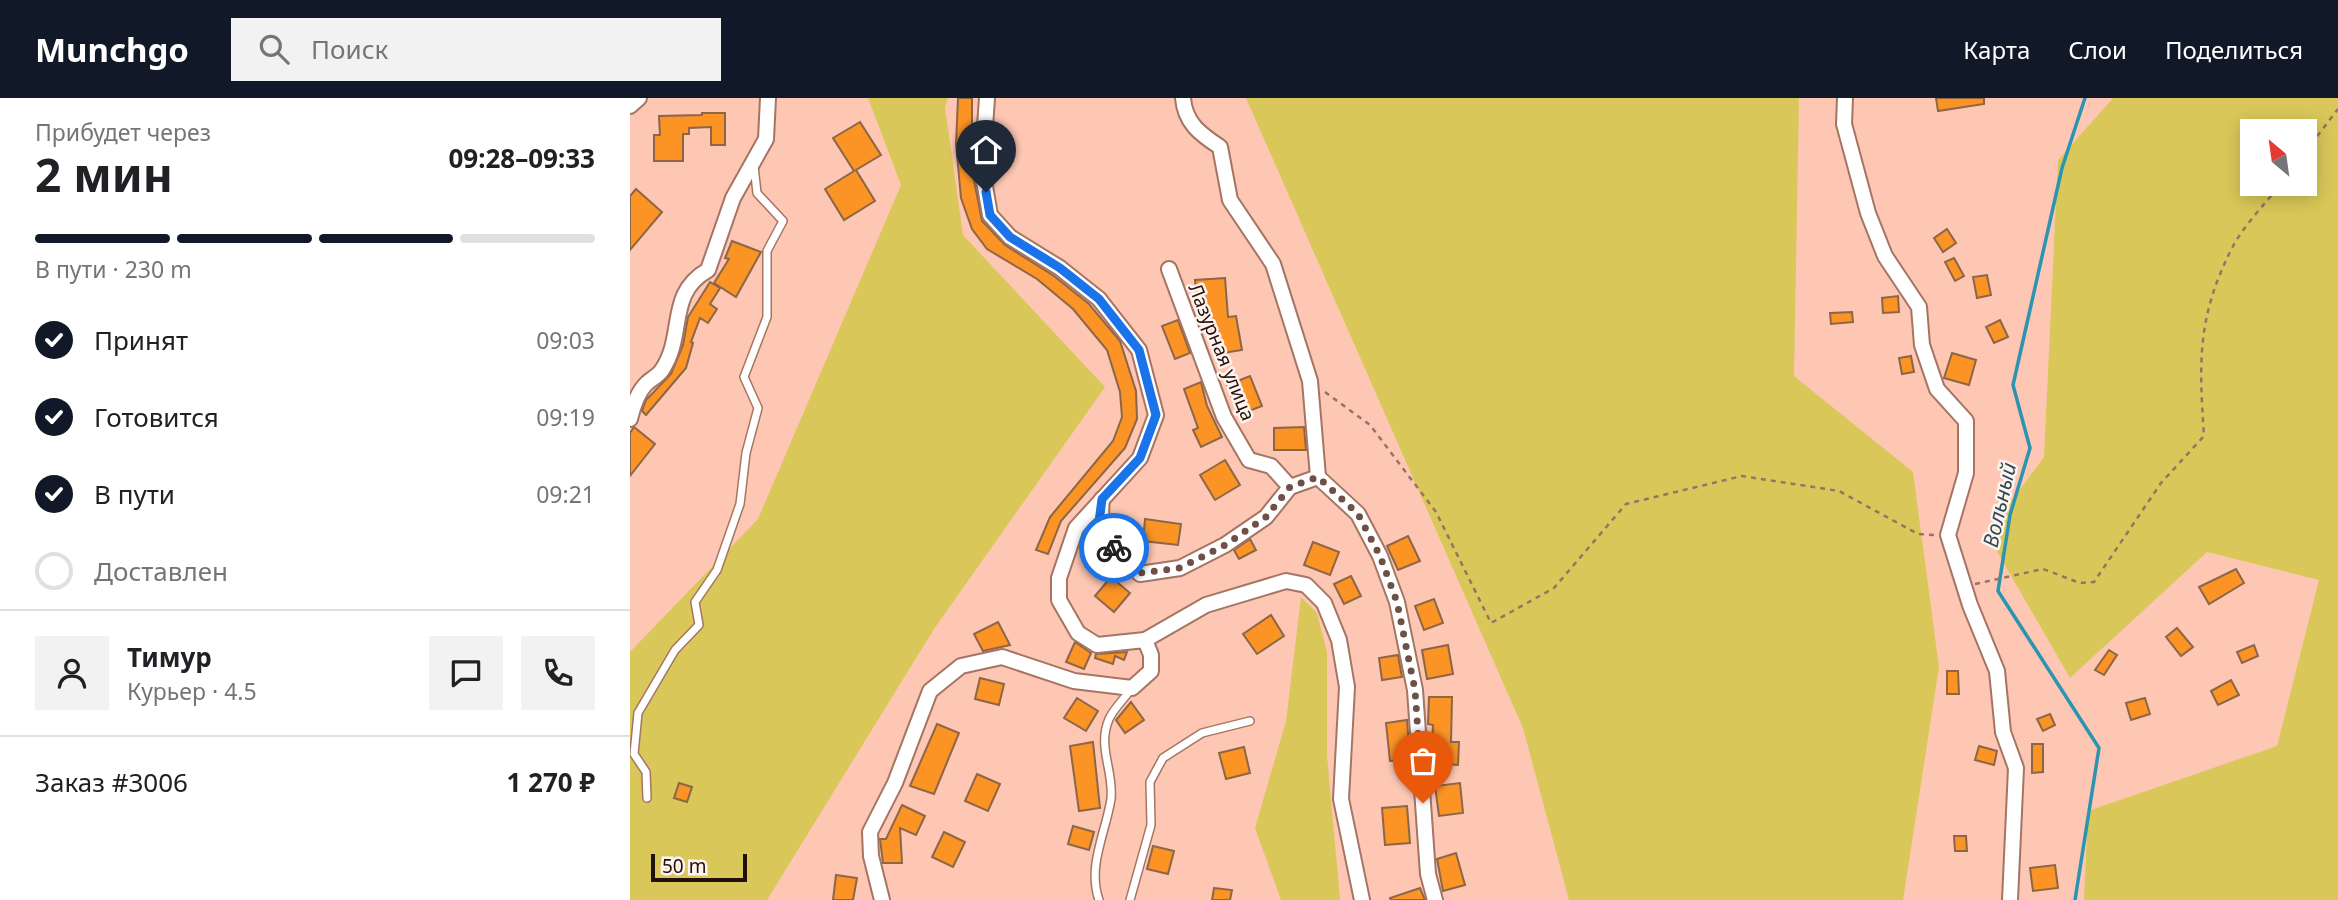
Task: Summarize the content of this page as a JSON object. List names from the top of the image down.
{
  "streets": {
    "street": ["Лазурная улица"]
  },
  "water": ["Вольный"],
  "scale_bar": "50 m",
  "north": "top left",
  "page": {
    "header": "Munchgo",
    "search": "Поиск",
    "nav": ["Карта", "Слои", "Поделиться"],
    "heading": ["2 мин", "Прибудет через", "09:28–09:33"],
    "panel": [
      "Тимур",
      "Курьер · 4.5",
      "Заказ #3006",
      "1 270 ₽"
    ],
    "bar": "В пути · 230 m",
    "list": [
      ["Принят", "09:03"],
      ["Готовится", "09:19"],
      ["В пути", "09:21"],
      "Доставлен"
    ],
    "scale": "50 m"
  }
}
